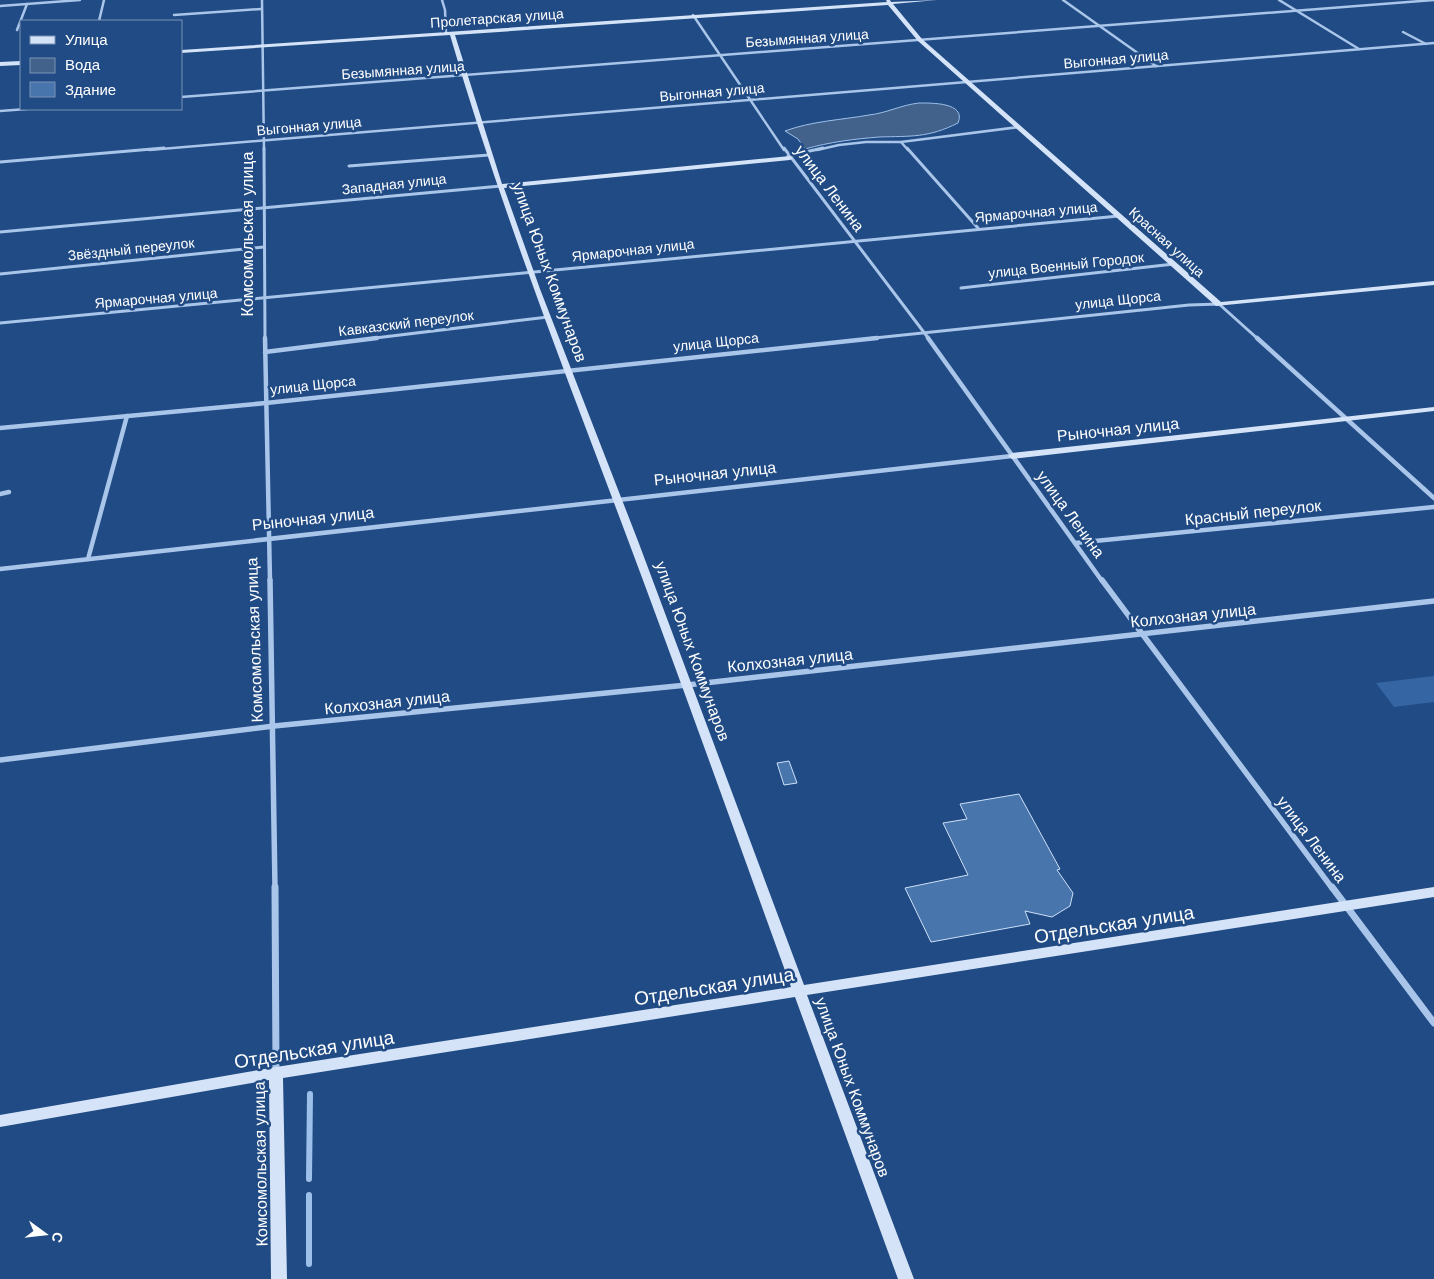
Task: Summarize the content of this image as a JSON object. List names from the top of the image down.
{
  "streets": {
    "street": [
      "Пролетарская улица",
      "Безымянная улица",
      "Выгонная улица",
      "Западная улица",
      "улица Ленина",
      "Ярмарочная улица",
      "Комсомольская улица",
      "Красная улица",
      "Звёздный переулок",
      "улица Военный Городок",
      "улица Юных Коммунаров",
      "улица Щорса",
      "Кавказский переулок",
      "Рыночная улица",
      "Красный переулок",
      "Колхозная улица",
      "Отдельская улица"
    ]
  },
  "crossings": [
    ["Пролетарская улица", "улица Ленина"],
    ["Пролетарская улица", "Комсомольская улица"],
    ["Пролетарская улица", "Красная улица"],
    ["Пролетарская улица", "улица Юных Коммунаров"],
    ["Безымянная улица", "улица Ленина"],
    ["Безымянная улица", "Комсомольская улица"],
    ["Безымянная улица", "Красная улица"],
    ["Безымянная улица", "улица Юных Коммунаров"],
    ["Выгонная улица", "улица Ленина"],
    ["Выгонная улица", "Комсомольская улица"],
    ["Выгонная улица", "Красная улица"],
    ["Выгонная улица", "улица Юных Коммунаров"],
    ["Западная улица", "улица Ленина"],
    ["Западная улица", "Комсомольская улица"],
    ["Западная улица", "улица Юных Коммунаров"],
    ["улица Ленина", "Ярмарочная улица"],
    ["улица Ленина", "улица Щорса"],
    ["улица Ленина", "Рыночная улица"],
    ["улица Ленина", "Красный переулок"],
    ["улица Ленина", "Колхозная улица"],
    ["улица Ленина", "Отдельская улица"],
    ["Ярмарочная улица", "Комсомольская улица"],
    ["Ярмарочная улица", "Красная улица"],
    ["Ярмарочная улица", "улица Юных Коммунаров"],
    ["Комсомольская улица", "Звёздный переулок"],
    ["Комсомольская улица", "улица Щорса"],
    ["Комсомольская улица", "Кавказский переулок"],
    ["Комсомольская улица", "Рыночная улица"],
    ["Комсомольская улица", "Колхозная улица"],
    ["Комсомольская улица", "Отдельская улица"],
    ["Красная улица", "улица Военный Городок"],
    ["Красная улица", "улица Щорса"],
    ["Красная улица", "Рыночная улица"],
    ["улица Юных Коммунаров", "улица Щорса"],
    ["улица Юных Коммунаров", "Кавказский переулок"],
    ["улица Юных Коммунаров", "Рыночная улица"],
    ["улица Юных Коммунаров", "Колхозная улица"],
    ["улица Юных Коммунаров", "Отдельская улица"]
  ],
  "legend": ["Улица", "Вода", "Здание"],
  "north": "right"
}
